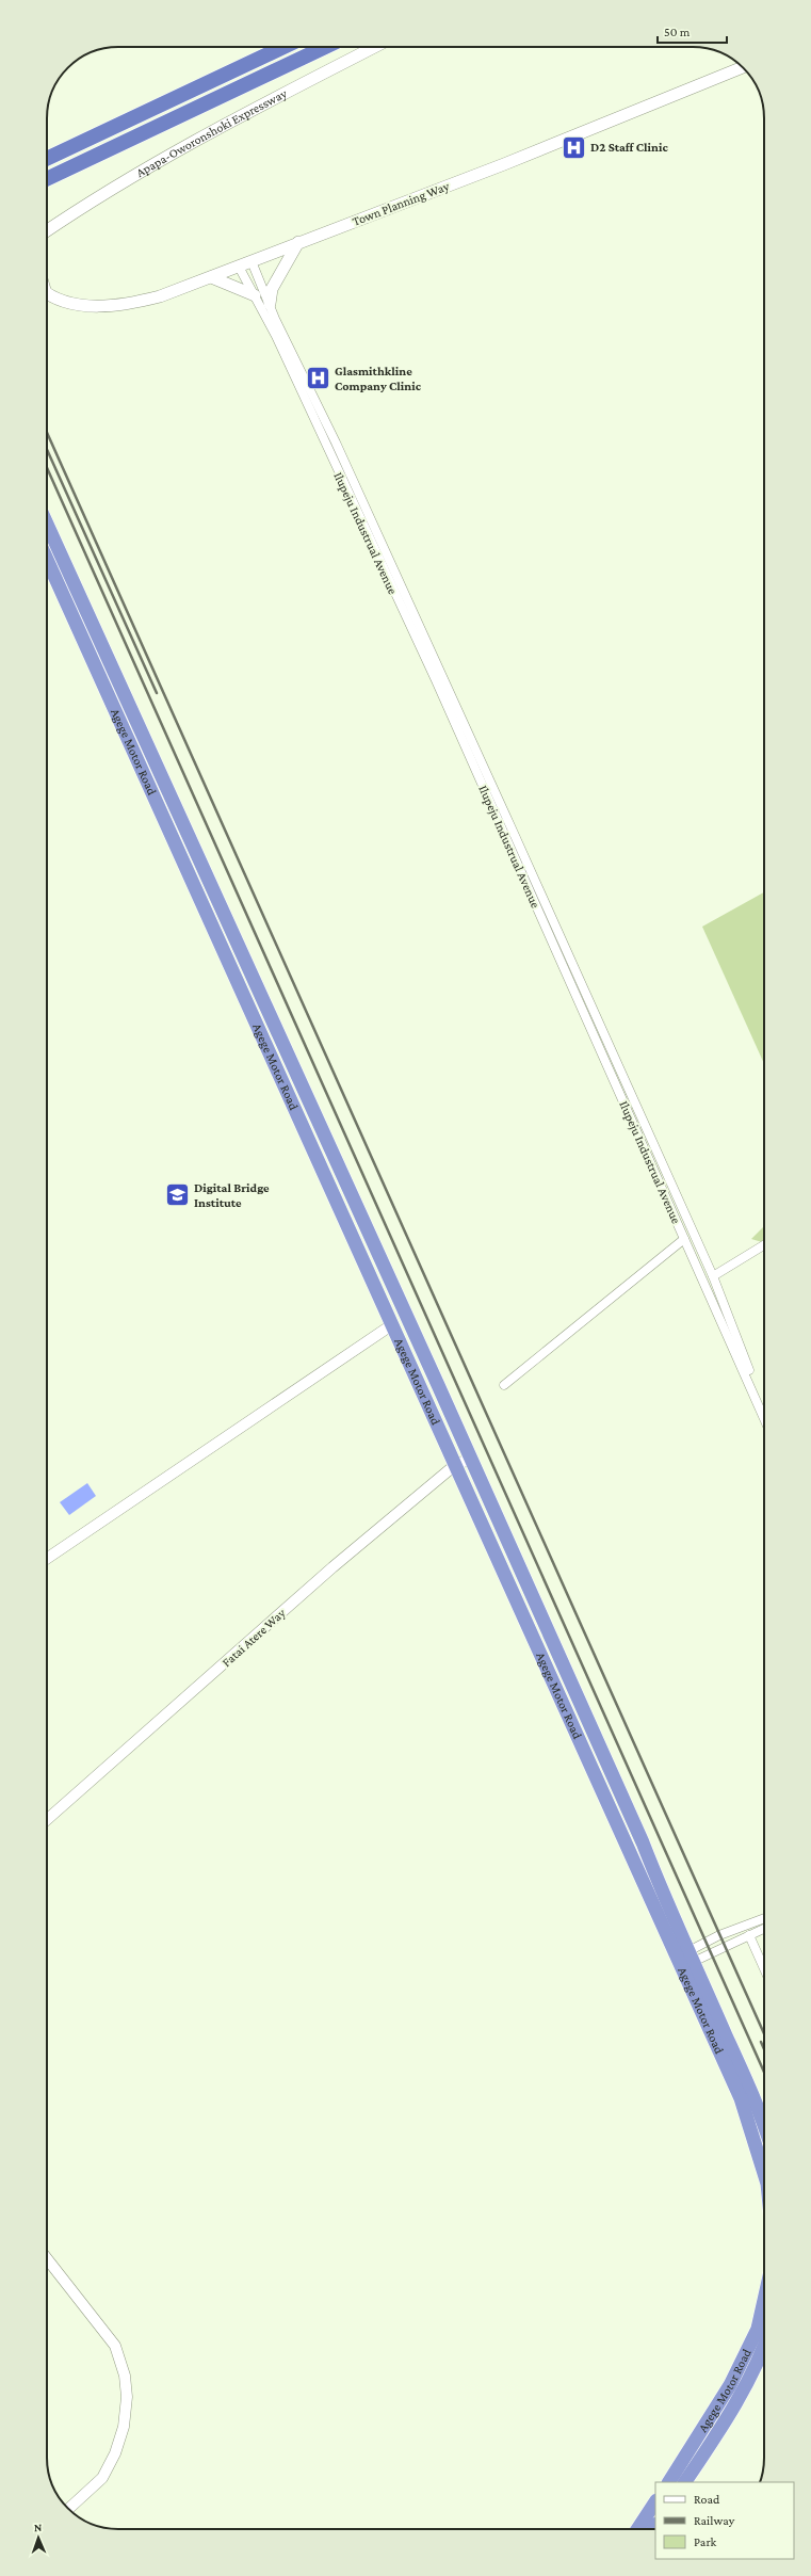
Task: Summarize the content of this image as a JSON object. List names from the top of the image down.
{
  "streets": {
    "highway": ["Apapa-Oworonshoki Expressway", "Agege Motor Road"],
    "main road": ["Town Planning Way"],
    "street": ["Ilupeju Industrual Avenue", "Fatai Atere Way"]
  },
  "crossings": [
    ["Town Planning Way", "Ilupeju Industrual Avenue"],
    ["Agege Motor Road", "Fatai Atere Way"]
  ],
  "places": {
    "hospital": ["D2 Staff Clinic", "Glasmithkline Company Clinic"],
    "school or university": ["Digital Bridge Institute"]
  },
  "legend": ["Road", "Railway", "Park"],
  "scale_bar": "50 m",
  "north": "top"
}
